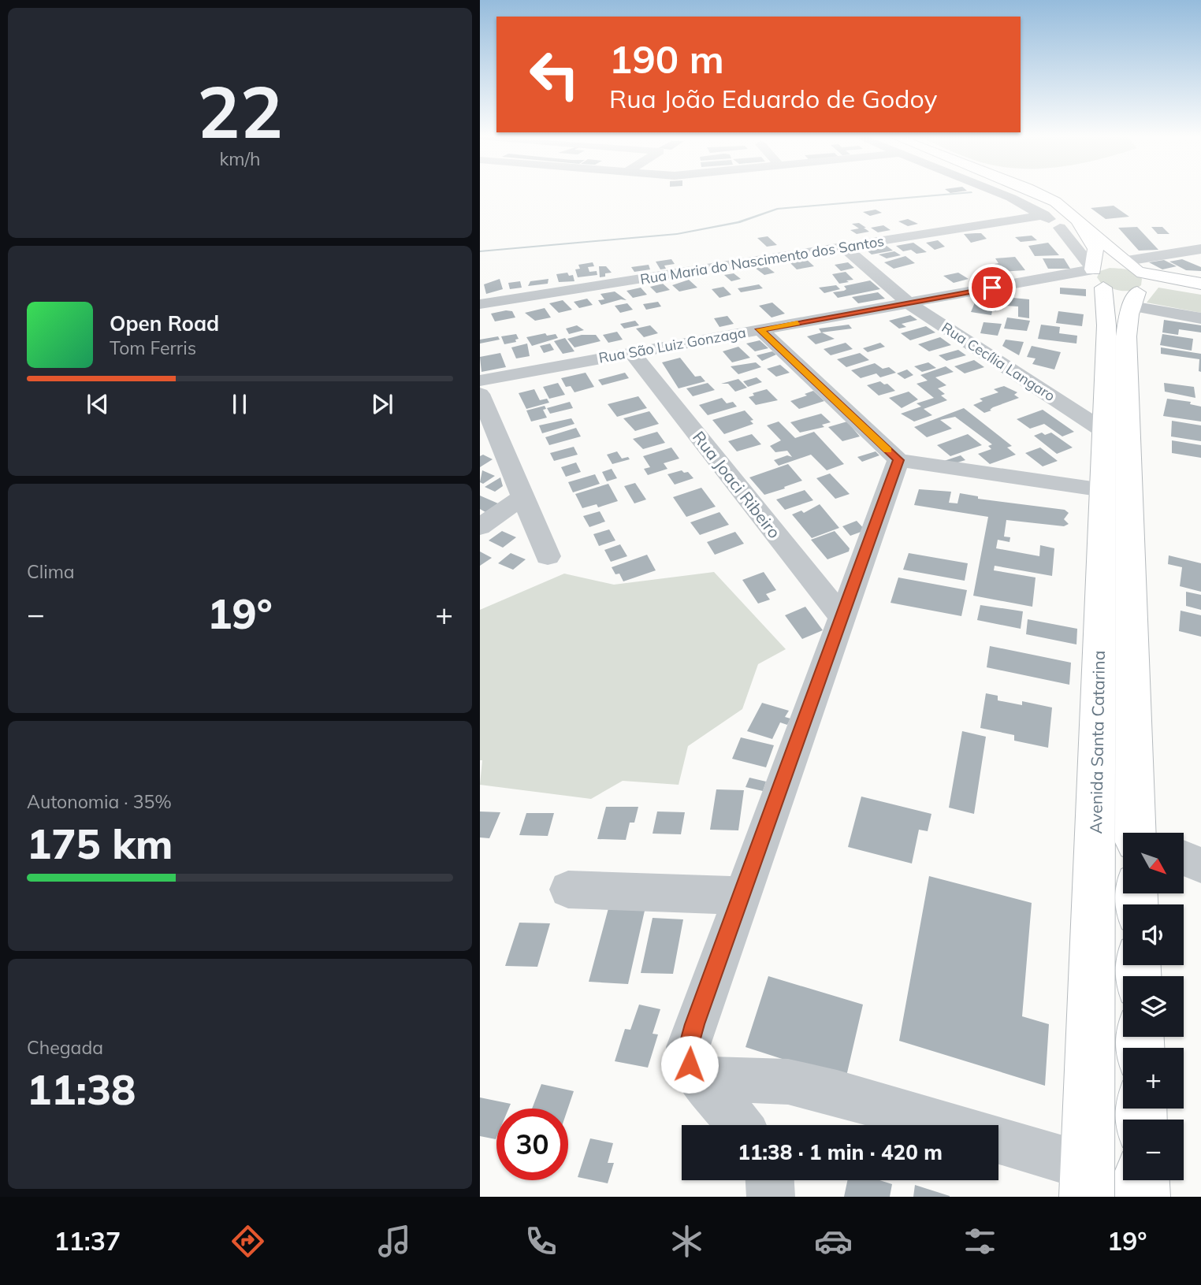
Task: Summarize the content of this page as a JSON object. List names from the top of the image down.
{
  "streets": {
    "main road": ["Avenida Santa Catarina"],
    "street": [
      "Rua Maria do Nascimento dos Santos",
      "Rua São Luiz Gonzaga",
      "Rua Cecília Langaro",
      "Rua Joaci Ribeiro"
    ]
  },
  "crossings": [
    ["Rua Maria do Nascimento dos Santos", "Rua Cecília Langaro"],
    ["Rua São Luiz Gonzaga", "Rua Cecília Langaro"],
    ["Rua São Luiz Gonzaga", "Rua Joaci Ribeiro"],
    ["Rua São Luiz Gonzaga", "Avenida Santa Catarina"],
    ["Rua Cecília Langaro", "Avenida Santa Catarina"]
  ],
  "north": "bottom right",
  "page": {
    "tile": [
      ["22", "km/h"],
      "Clima",
      ["Autonomia · 35%", "175 km"],
      ["Chegada", "11:38"]
    ],
    "turn": ["190 m", "Rua João Eduardo de Godoy"],
    "song": ["Open Road", "Tom Ferris"],
    "heat": ["−", "19°", "+"],
    "map_buttons": ["+", "−"],
    "limit": "30",
    "trip": "11:38 · 1 min · 420 m",
    "tabs": ["11:37", "19°"]
  }
}
